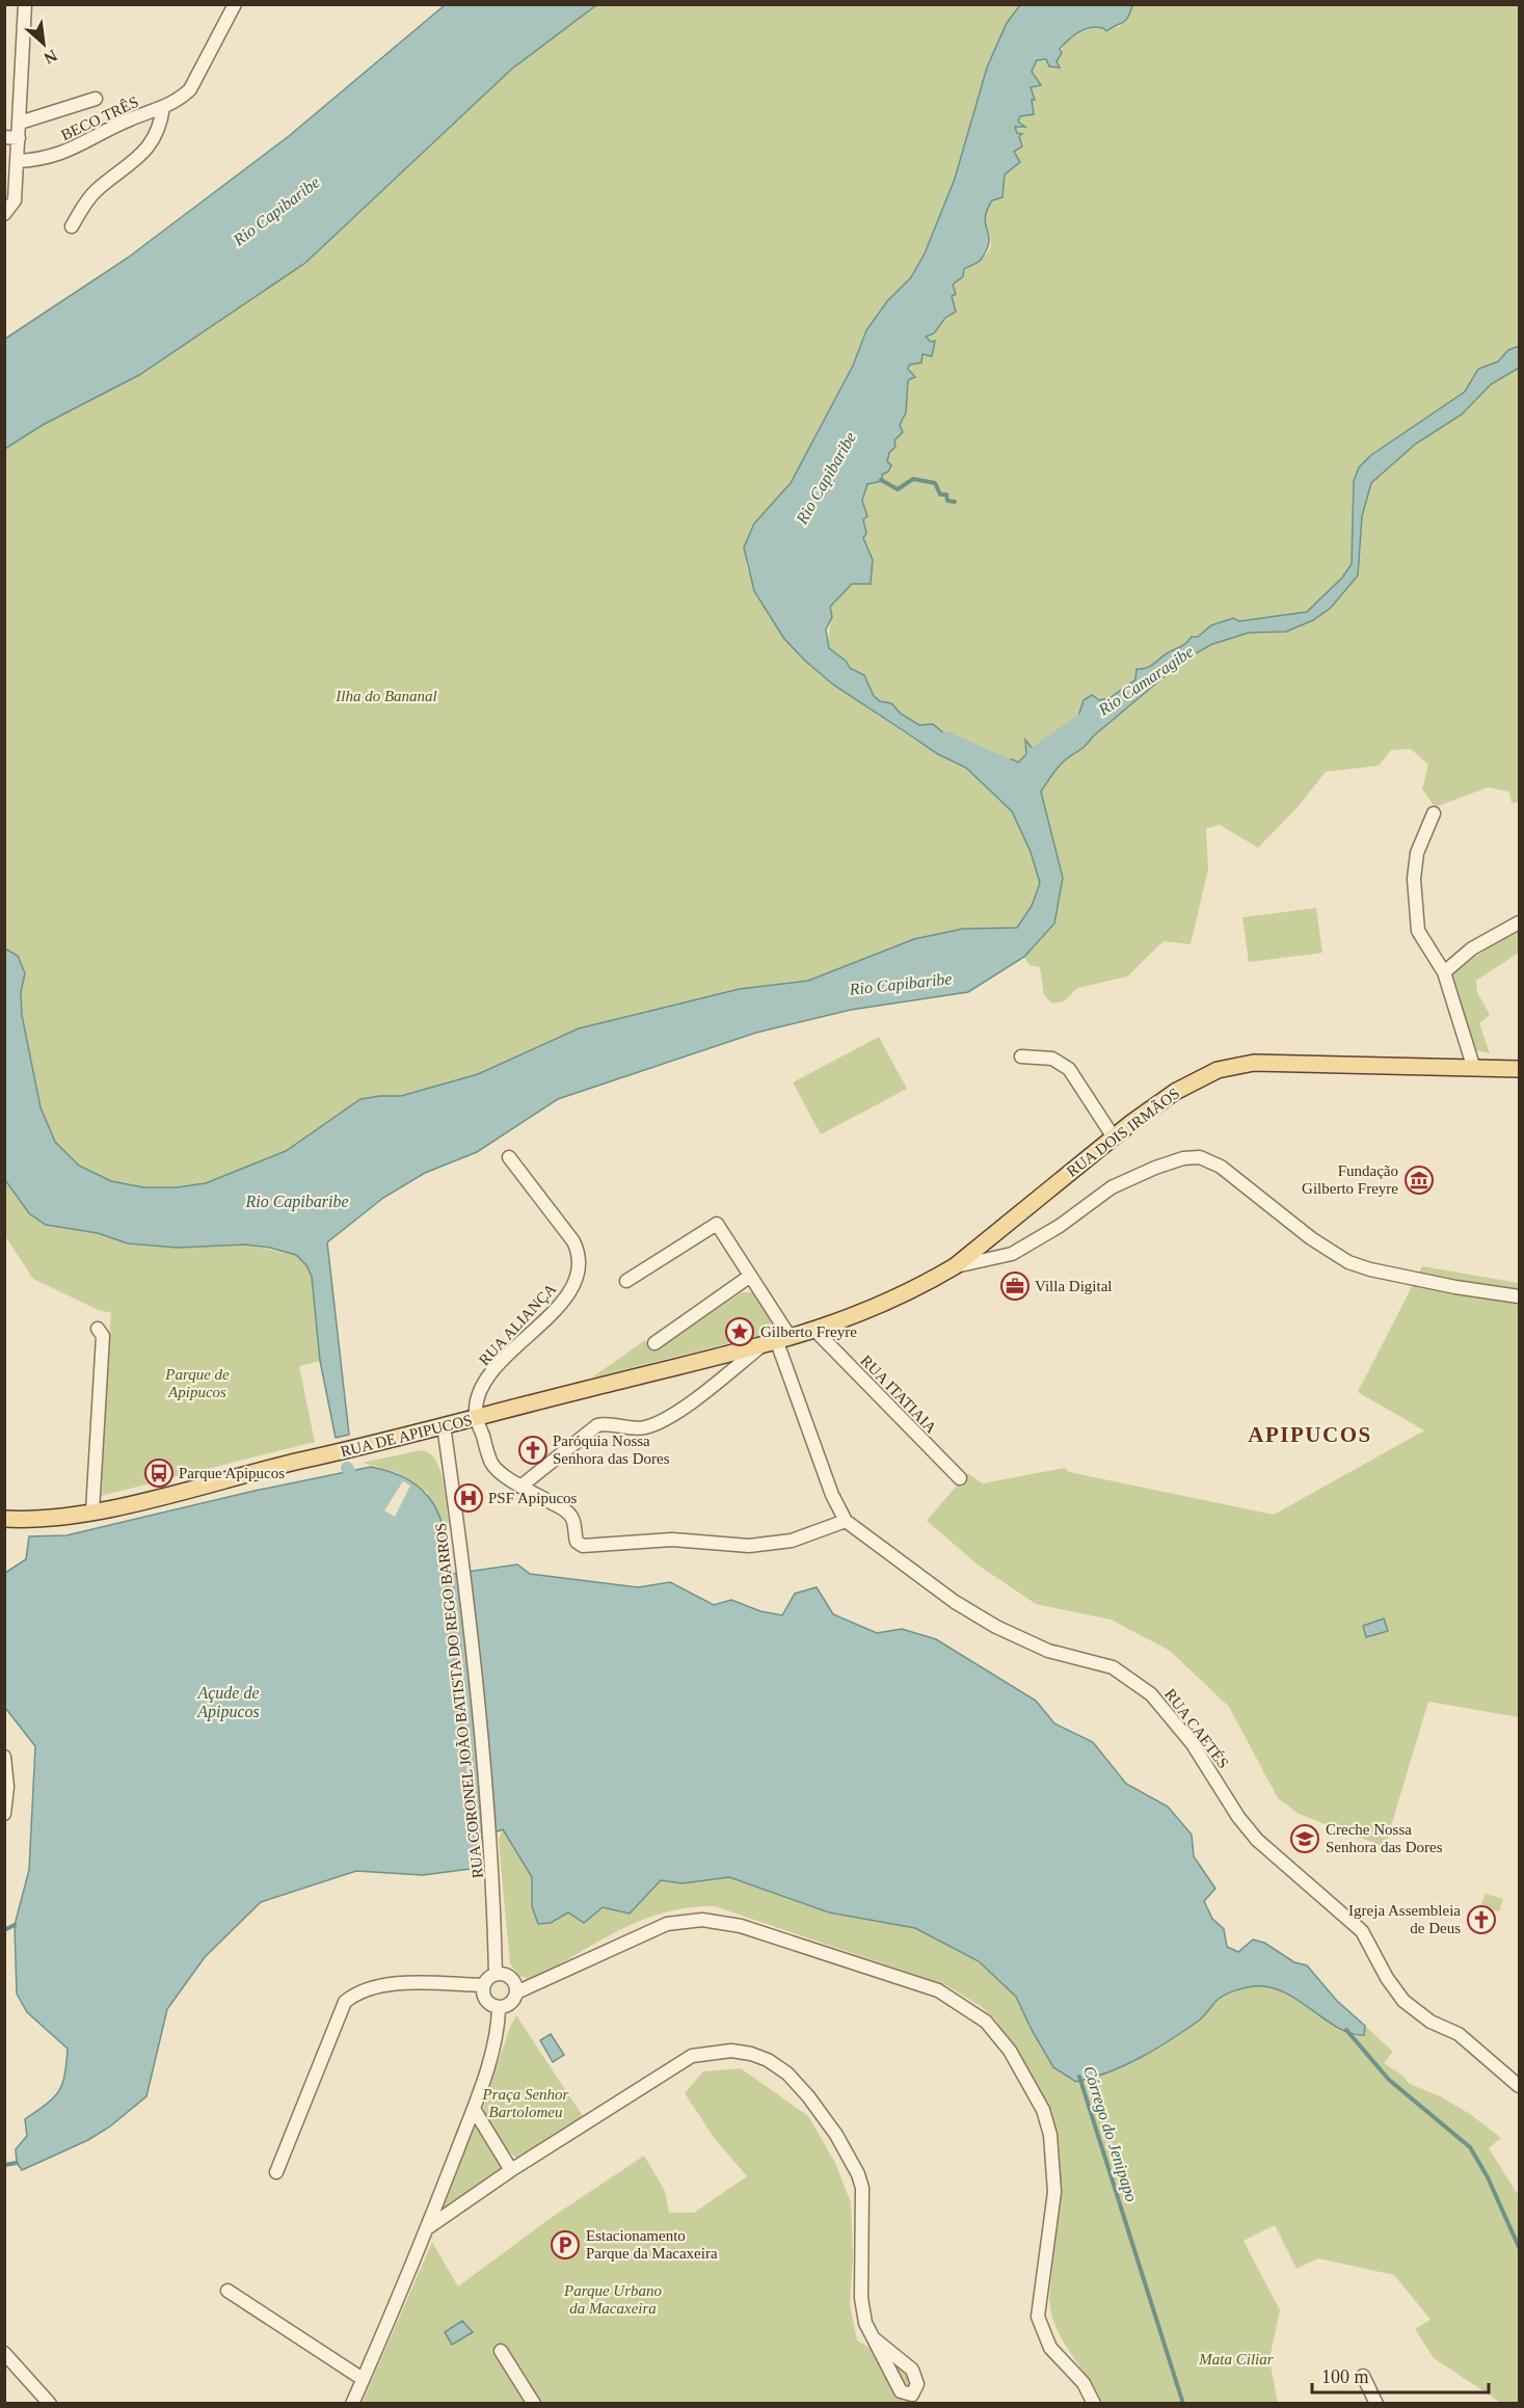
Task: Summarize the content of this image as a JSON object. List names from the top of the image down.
{
  "streets": {
    "main road": ["RUA DOIS IRMÃOS", "RUA DE APIPUCOS"],
    "street": [
      "BECO TRÊS",
      "RUA ALIANÇA",
      "RUA ITATIAIA",
      "RUA CORONEL JOÃO BATISTA DO REGO BARROS",
      "RUA CAETÉS"
    ]
  },
  "crossings": [
    ["RUA DOIS IRMÃOS", "RUA ITATIAIA"],
    ["RUA DOIS IRMÃOS", "RUA DE APIPUCOS"],
    ["RUA DOIS IRMÃOS", "RUA CAETÉS"],
    ["RUA ALIANÇA", "RUA DE APIPUCOS"],
    ["RUA ITATIAIA", "RUA DE APIPUCOS"],
    ["RUA ITATIAIA", "RUA CAETÉS"],
    ["RUA DE APIPUCOS", "RUA CORONEL JOÃO BATISTA DO REGO BARROS"],
    ["RUA DE APIPUCOS", "RUA CAETÉS"]
  ],
  "districts": ["APIPUCOS"],
  "water": [
    "Rio Capibaribe",
    "Rio Camaragibe",
    "Açude de Apipucos",
    "Córrego do Jenipapo"
  ],
  "parks": [
    "Ilha do Bananal",
    "Parque de Apipucos",
    "Praça Senhor Bartolomeu",
    "Parque Urbano da Macaxeira",
    "Mata Ciliar"
  ],
  "places": {
    "museum": ["Fundação Gilberto Freyre"],
    "office": ["Villa Digital"],
    "place": ["Gilberto Freyre"],
    "church": ["Paróquia Nossa Senhora das Dores", "Igreja Assembleia de Deus"],
    "bus stop": ["Parque Apipucos"],
    "hospital": ["PSF Apipucos"],
    "school or university": ["Creche Nossa Senhora das Dores"],
    "parking": ["Estacionamento Parque da Macaxeira"]
  },
  "scale_bar": "100 m",
  "north": "bottom right"
}
